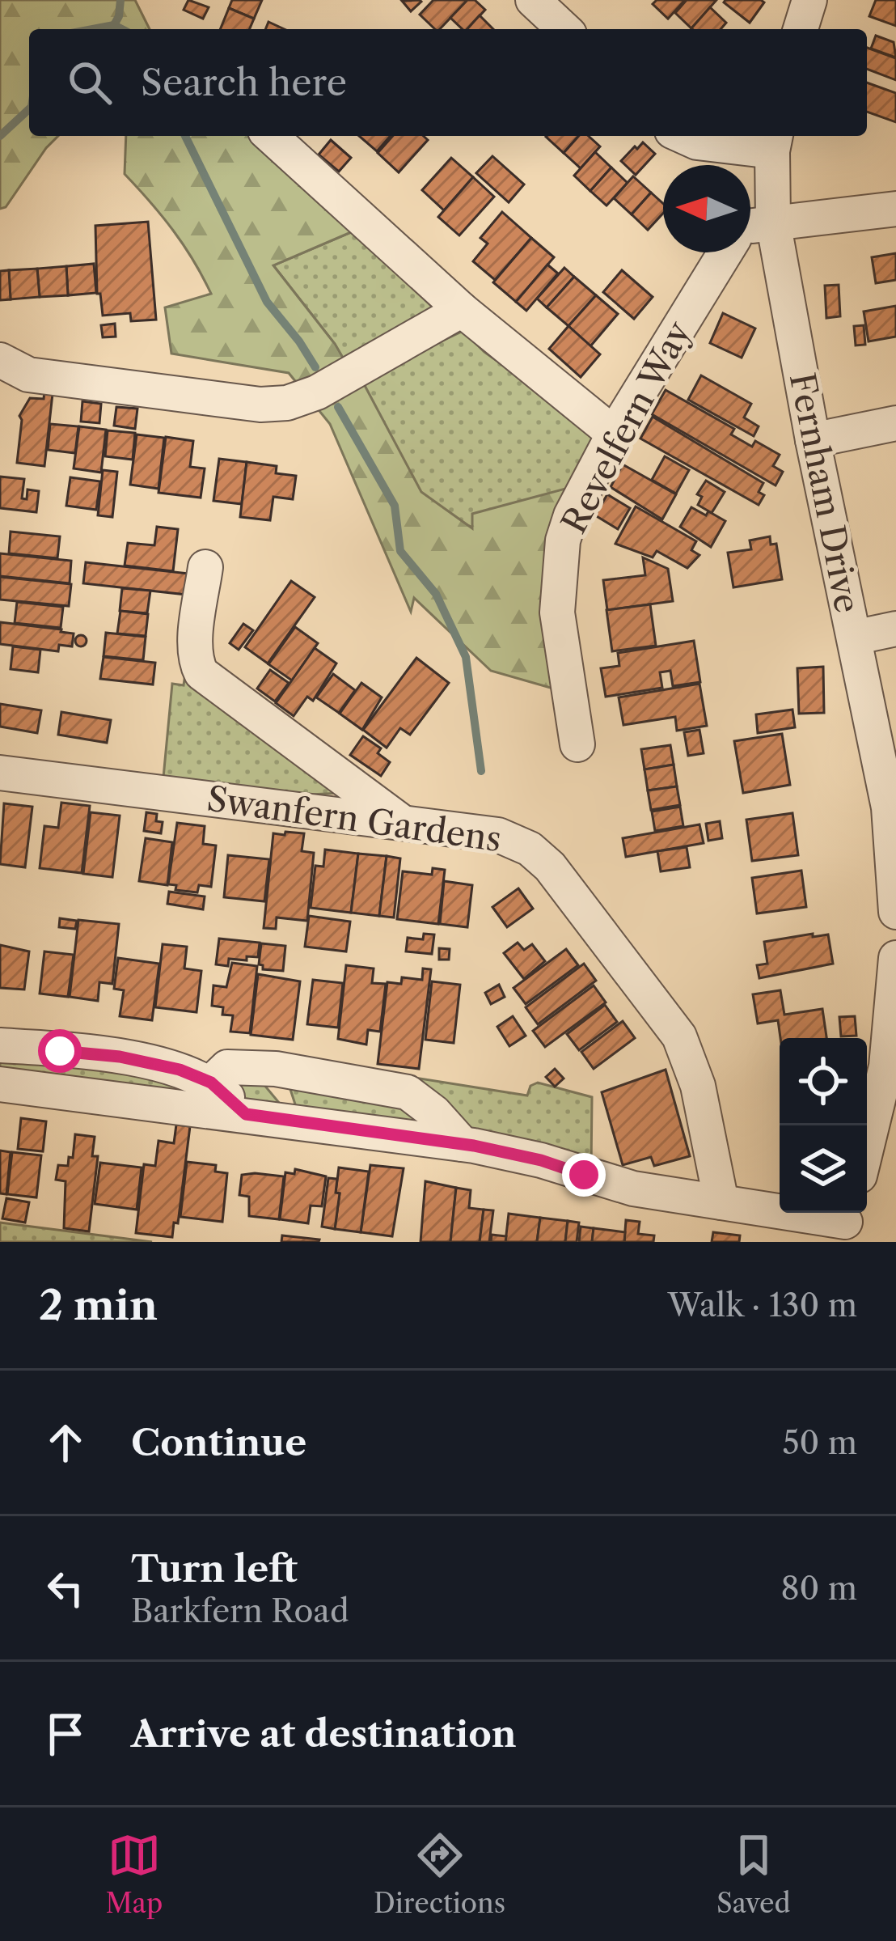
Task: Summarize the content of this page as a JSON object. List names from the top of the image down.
{
  "streets": {
    "street": ["Revelfern Way", "Fernham Drive", "Swanfern Gardens"]
  },
  "crossings": [
    ["Revelfern Way", "Fernham Drive"]
  ],
  "north": "left",
  "page": {
    "search": "Search here",
    "heading": ["2 min", "Walk · 130 m"],
    "list": [
      ["Continue", "50 m"],
      ["Turn left", "Barkfern Road", "80 m"],
      "Arrive at destination"
    ],
    "nav": ["Map", "Directions", "Saved"]
  }
}
